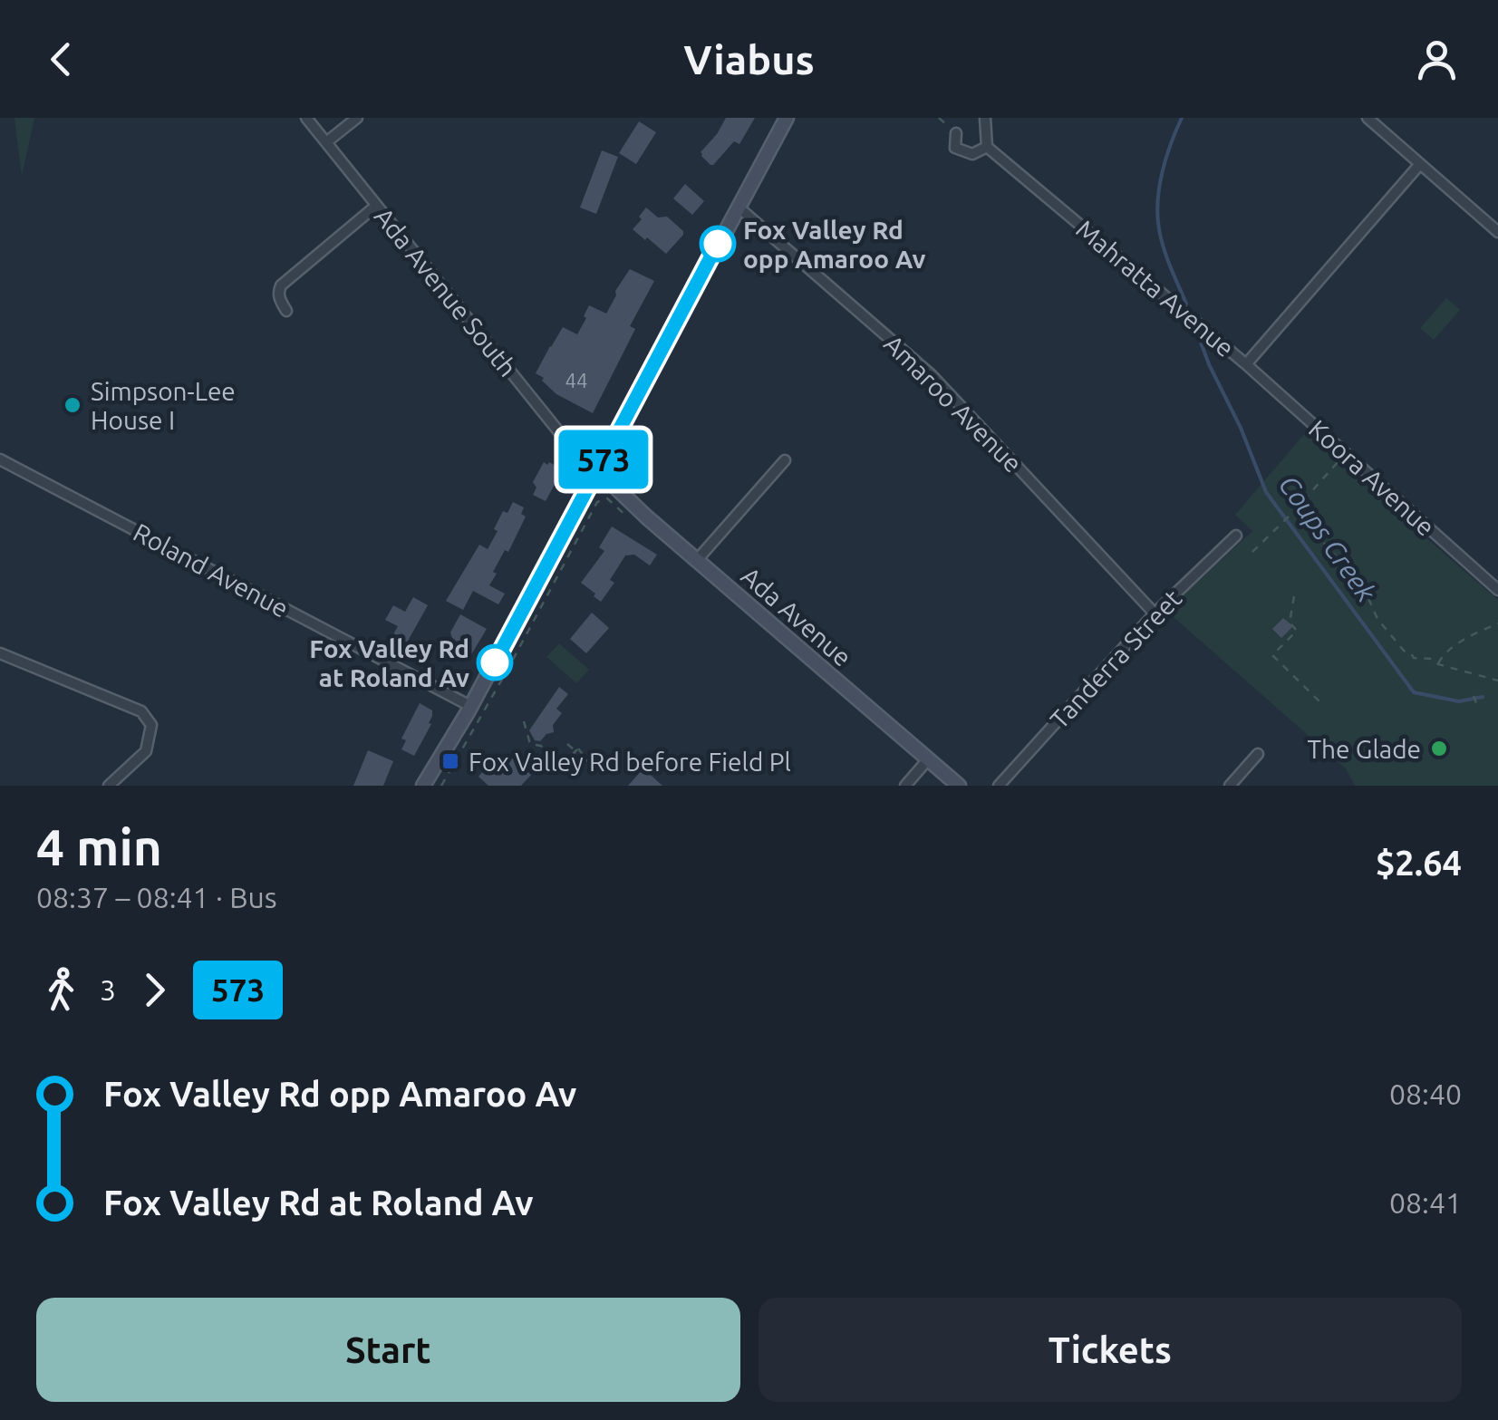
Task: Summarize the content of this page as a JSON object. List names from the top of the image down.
{
  "streets": {
    "main road": ["Ada Avenue"],
    "street": [
      "Mahratta Avenue",
      "Ada Avenue South",
      "Amaroo Avenue",
      "Koora Avenue",
      "Roland Avenue",
      "Tanderra Street"
    ]
  },
  "crossings": [
    ["Mahratta Avenue", "Koora Avenue"],
    ["Ada Avenue South", "Ada Avenue"],
    ["Amaroo Avenue", "Tanderra Street"]
  ],
  "water": ["Coups Creek"],
  "places": {
    "other": [
      "Fox Valley Rd opp Amaroo Av",
      "Simpson-Lee House I",
      "Fox Valley Rd at Roland Av",
      "The Glade"
    ],
    "transit": ["Fox Valley Rd before Field Pl"]
  },
  "lines": ["bus line 573"],
  "house_numbers": ["44"],
  "page": {
    "header": "Viabus",
    "on_map": "573",
    "heading": ["4 min", "08:37 – 08:41 · Bus", "$2.64"],
    "legs": ["3", "573"],
    "list": [
      {
        "name": "Fox Valley Rd opp Amaroo Av",
        "value": "08:40"
      },
      {
        "name": "Fox Valley Rd at Roland Av",
        "value": "08:41"
      }
    ],
    "buttons": ["Start", "Tickets"]
  }
}
